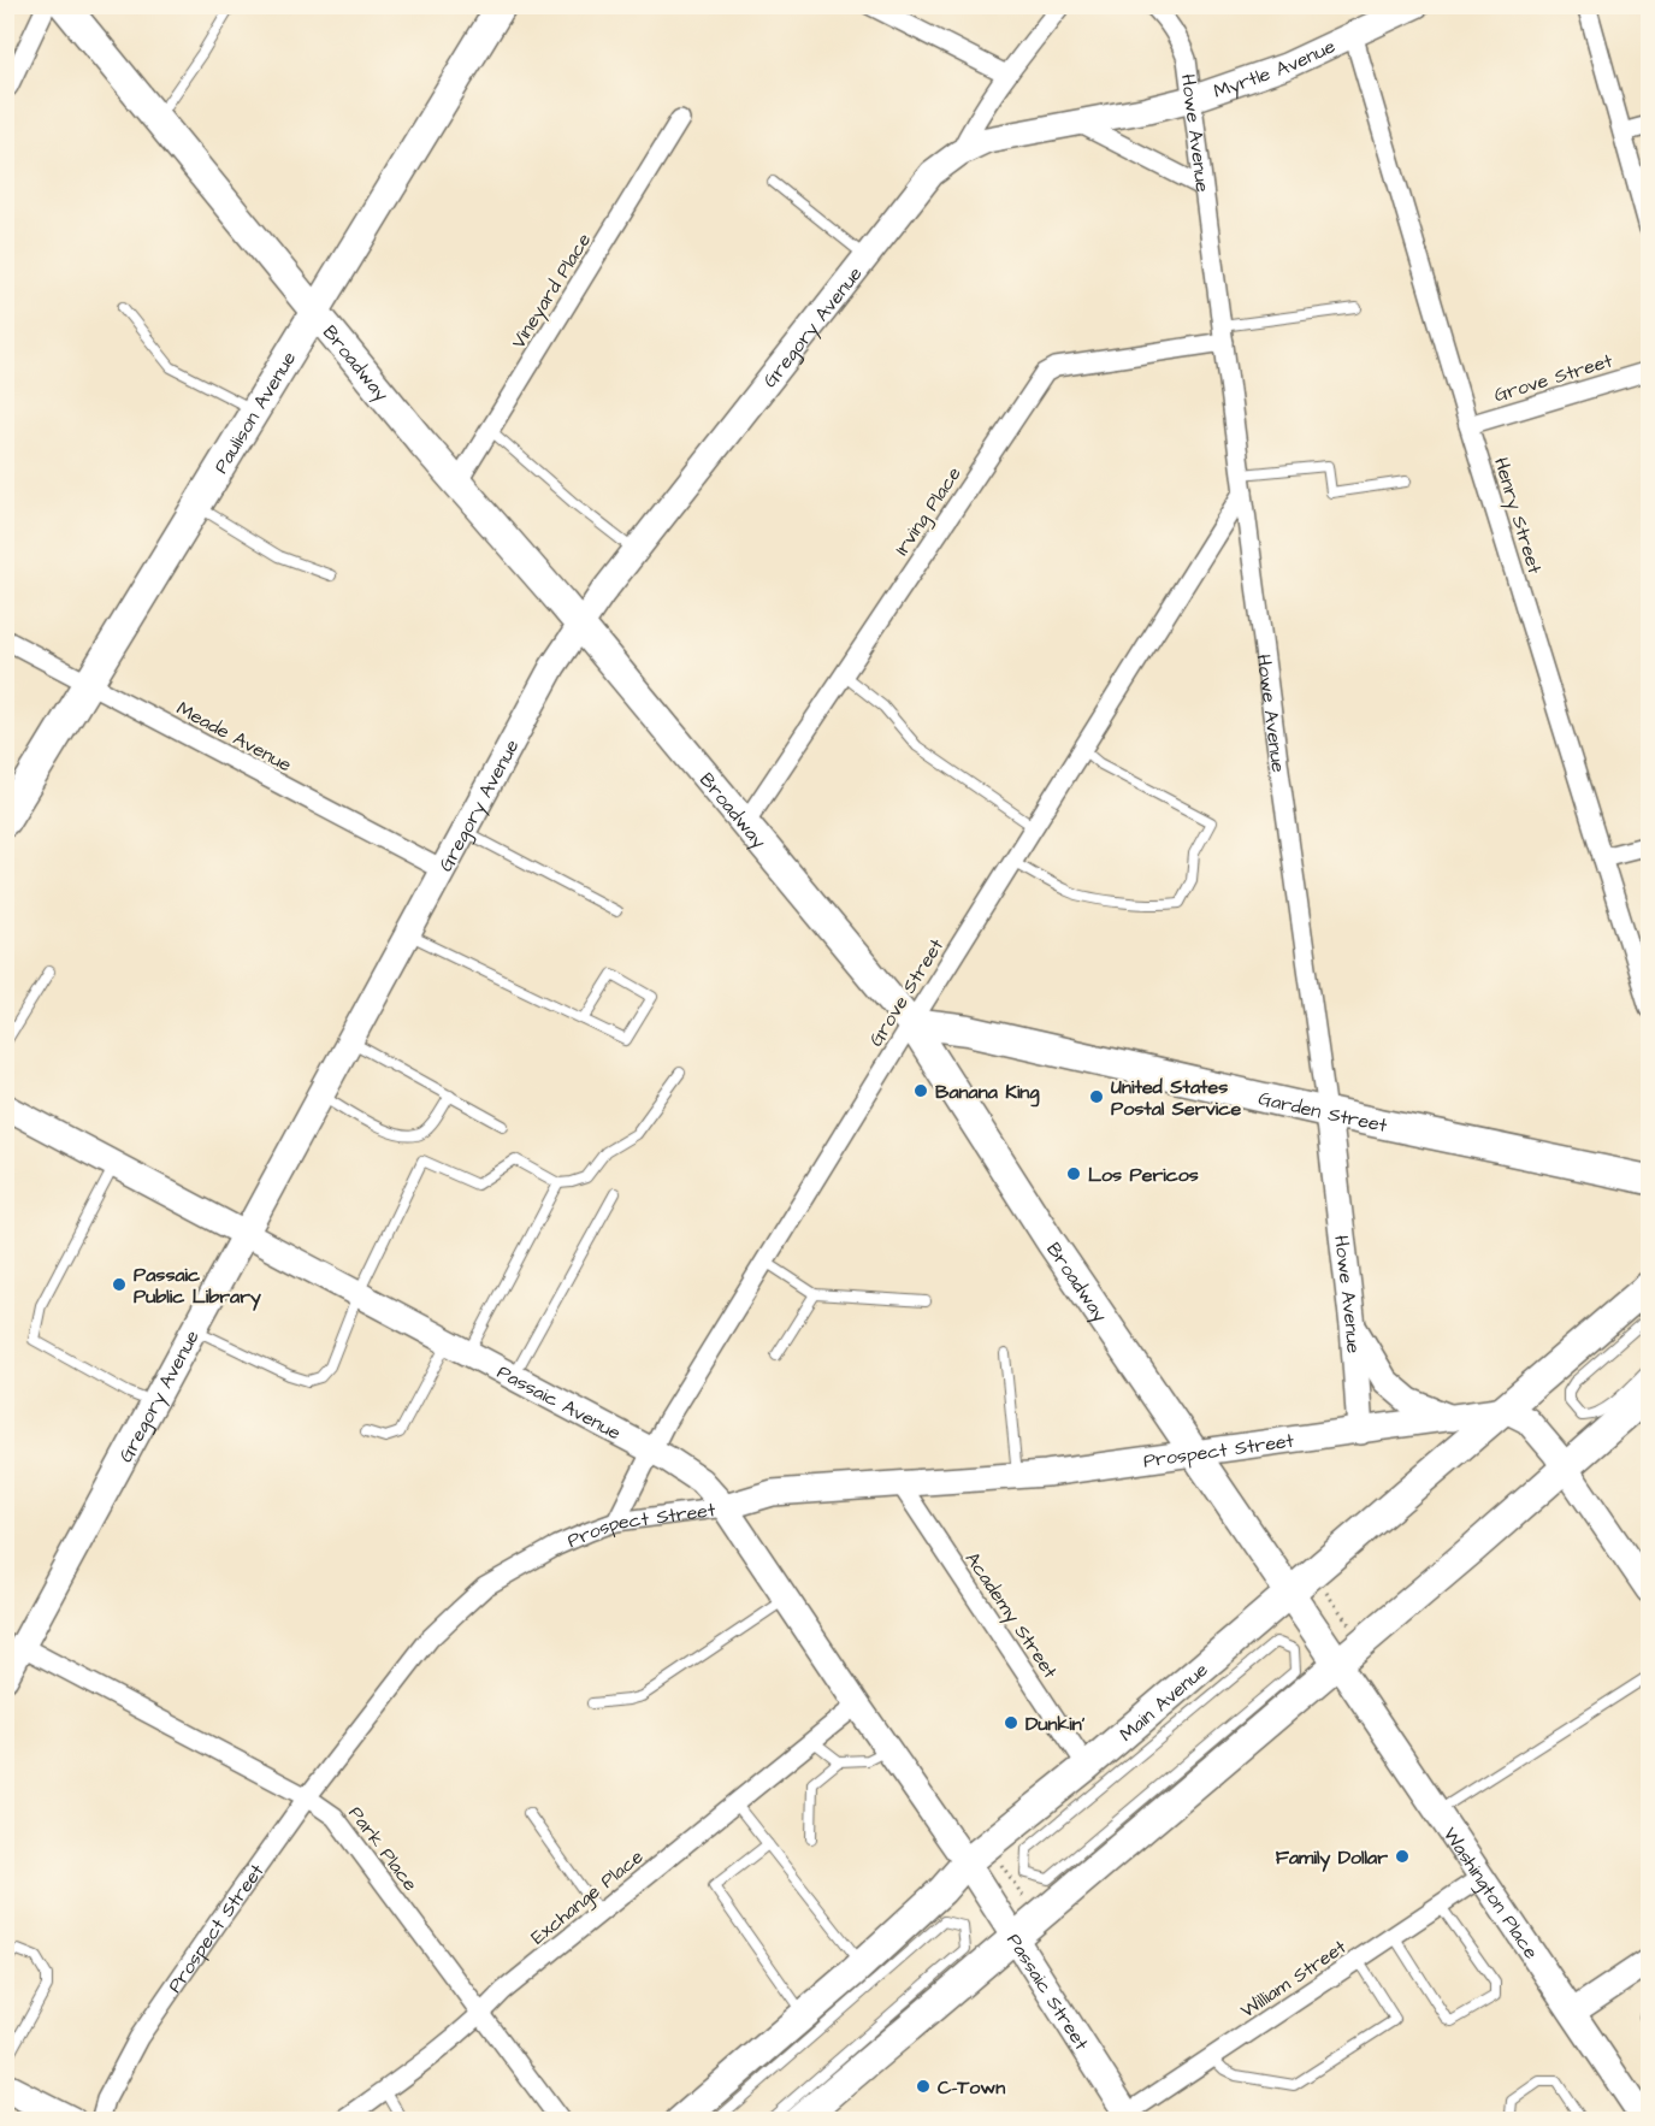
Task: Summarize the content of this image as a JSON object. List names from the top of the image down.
{
  "streets": {
    "main road": [
      "Broadway",
      "Paulison Avenue",
      "Garden Street",
      "Main Avenue"
    ],
    "street": [
      "Myrtle Avenue",
      "Howe Avenue",
      "Vineyard Place",
      "Gregory Avenue",
      "Grove Street",
      "Irving Place",
      "Henry Street",
      "Meade Avenue",
      "Passaic Avenue",
      "Prospect Street",
      "Academy Street",
      "Park Place",
      "Washington Place",
      "Exchange Place",
      "William Street",
      "Passaic Street"
    ]
  },
  "crossings": [
    ["Myrtle Avenue", "Howe Avenue"],
    ["Myrtle Avenue", "Gregory Avenue"],
    ["Myrtle Avenue", "Henry Street"],
    ["Howe Avenue", "Grove Street"],
    ["Howe Avenue", "Irving Place"],
    ["Howe Avenue", "Garden Street"],
    ["Howe Avenue", "Prospect Street"],
    ["Vineyard Place", "Broadway"],
    ["Gregory Avenue", "Broadway"],
    ["Gregory Avenue", "Meade Avenue"],
    ["Gregory Avenue", "Passaic Avenue"],
    ["Gregory Avenue", "Park Place"],
    ["Broadway", "Grove Street"],
    ["Broadway", "Paulison Avenue"],
    ["Broadway", "Irving Place"],
    ["Broadway", "Garden Street"],
    ["Broadway", "Prospect Street"],
    ["Broadway", "Main Avenue"],
    ["Broadway", "Washington Place"],
    ["Grove Street", "Henry Street"],
    ["Grove Street", "Garden Street"],
    ["Grove Street", "Passaic Avenue"],
    ["Grove Street", "Prospect Street"],
    ["Paulison Avenue", "Meade Avenue"],
    ["Passaic Avenue", "Prospect Street"],
    ["Passaic Avenue", "Main Avenue"],
    ["Passaic Avenue", "Exchange Place"],
    ["Passaic Avenue", "Passaic Street"],
    ["Prospect Street", "Academy Street"],
    ["Prospect Street", "Main Avenue"],
    ["Prospect Street", "Park Place"],
    ["Academy Street", "Main Avenue"],
    ["Main Avenue", "Passaic Street"],
    ["Park Place", "Exchange Place"],
    ["Washington Place", "William Street"],
    ["William Street", "Passaic Street"]
  ],
  "places": [
    "Banana King",
    "United States Postal Service",
    "Los Pericos",
    "Passaic Public Library",
    "Dunkin'",
    "Family Dollar",
    "C-Town"
  ]
}
